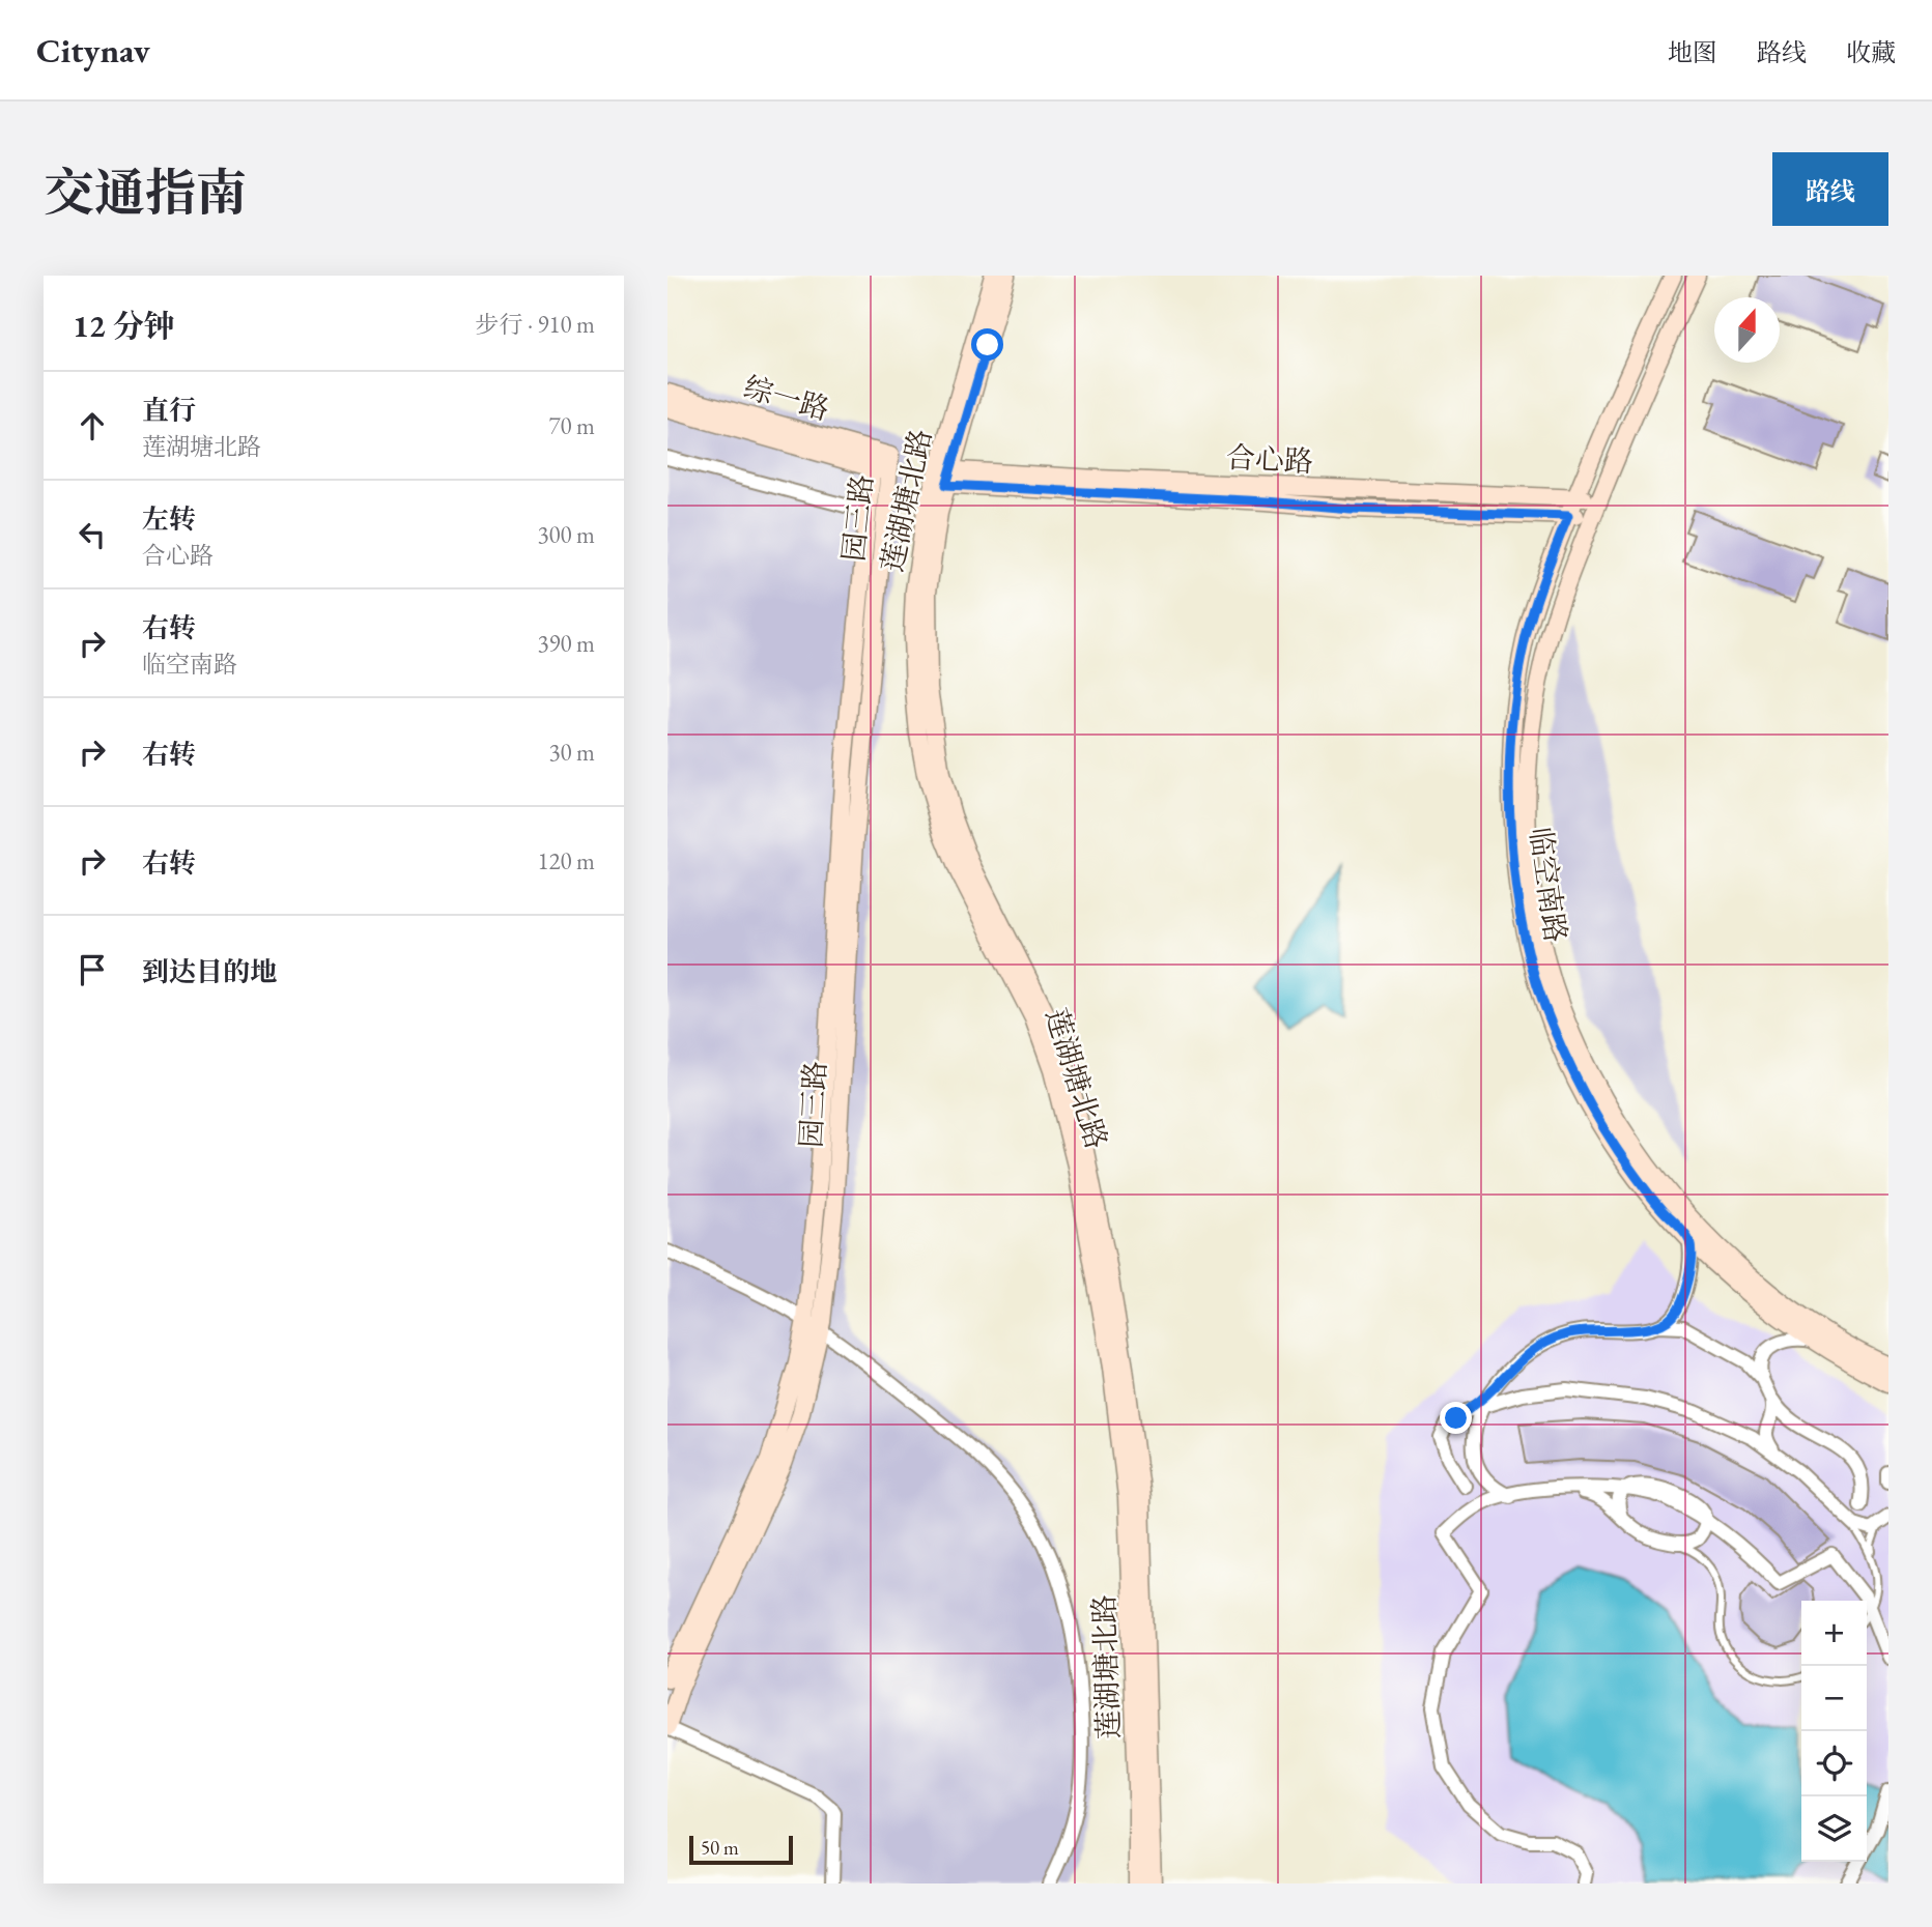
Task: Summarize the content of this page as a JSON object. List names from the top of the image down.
{
  "streets": {
    "main road": [
      "综一路",
      "合心路",
      "莲湖塘北路",
      "园三路",
      "临空南路"
    ]
  },
  "crossings": [
    ["综一路", "园三路"],
    ["合心路", "莲湖塘北路"],
    ["合心路", "临空南路"]
  ],
  "scale_bar": "50 m",
  "north": "top",
  "page": {
    "header": "Citynav",
    "nav": ["地图", "路线", "收藏"],
    "title": "交通指南",
    "buttons": "路线",
    "heading": ["12 分钟", "步行 · 910 m"],
    "list": [
      ["直行", "莲湖塘北路", "70 m"],
      ["左转", "合心路", "300 m"],
      ["右转", "临空南路", "390 m"],
      ["右转", "30 m"],
      ["右转", "120 m"],
      "到达目的地"
    ],
    "map_buttons": ["+", "−"],
    "scale": "50 m"
  }
}
